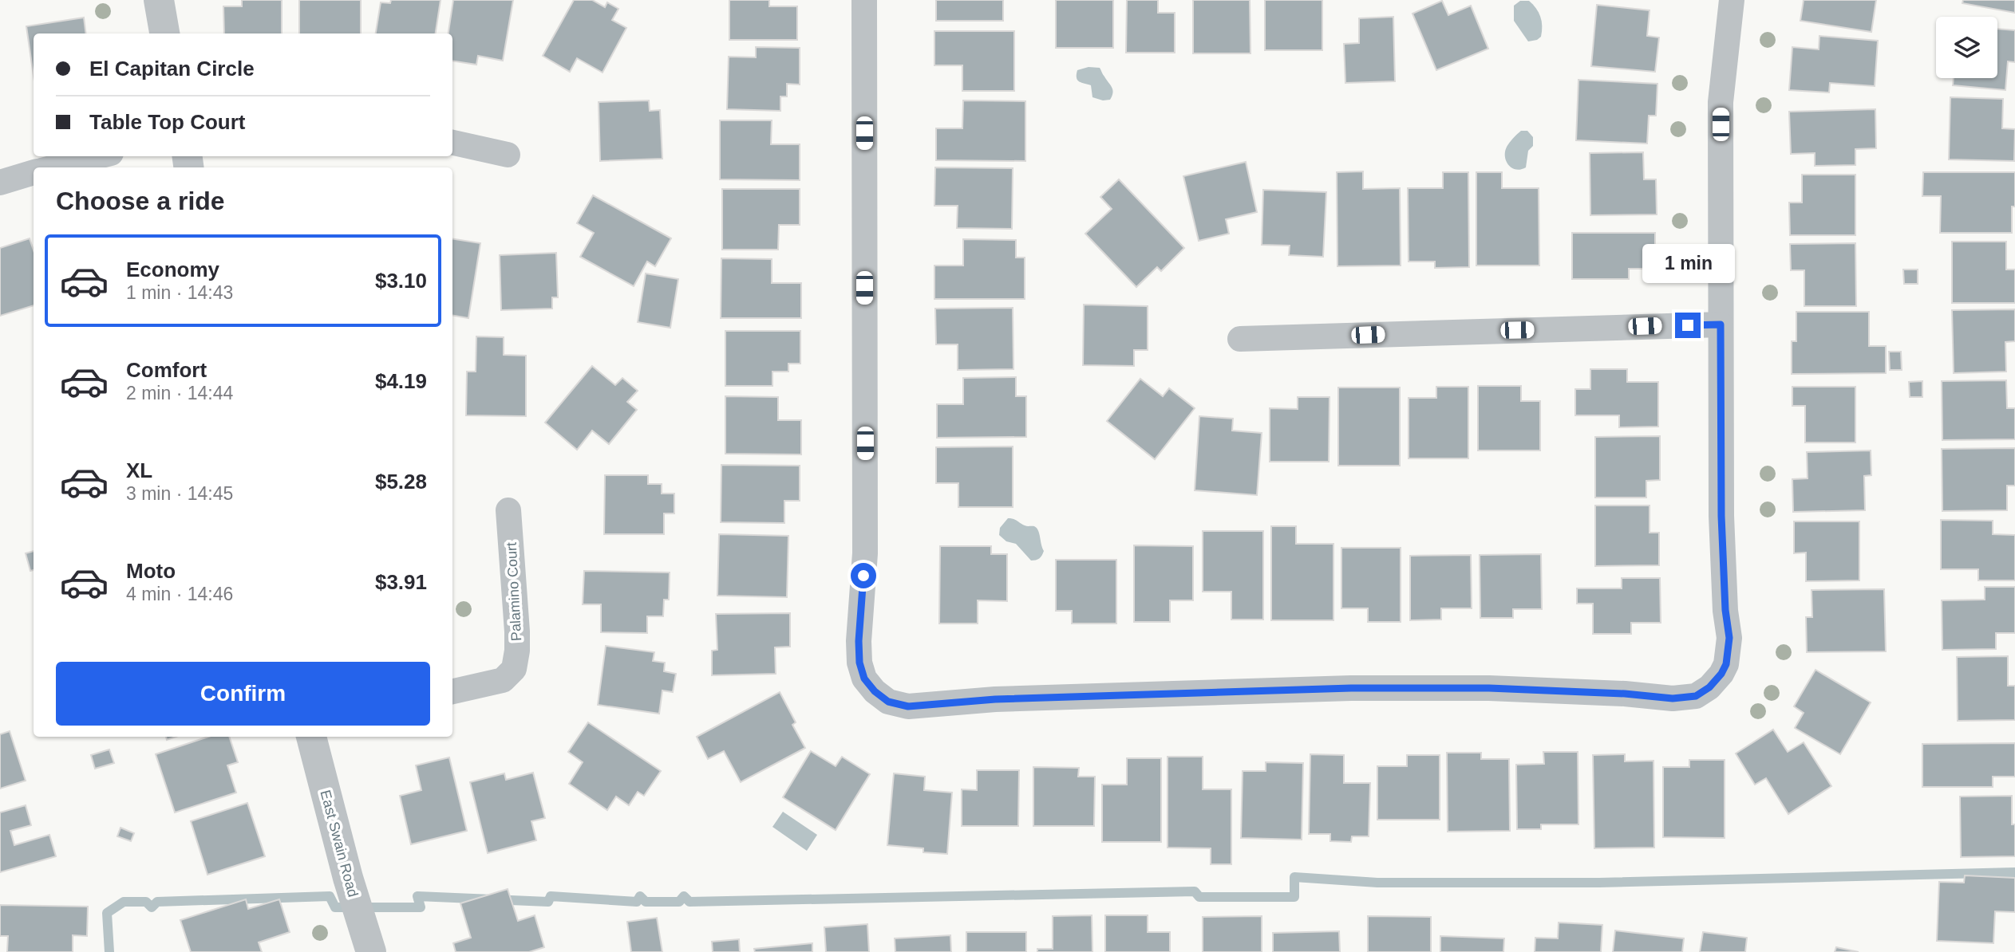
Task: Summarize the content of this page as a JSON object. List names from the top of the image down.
{
  "streets": {
    "street": ["Palamino Court", "East Swain Road"]
  },
  "page": {
    "banner": ["El Capitan Circle", "Table Top Court"],
    "heading": "Choose a ride",
    "list": [
      {
        "name": "Economy",
        "note": "1 min · 14:43",
        "value": "$3.10"
      },
      {
        "name": "Comfort",
        "note": "2 min · 14:44",
        "value": "$4.19"
      },
      {
        "name": "XL",
        "note": "3 min · 14:45",
        "value": "$5.28"
      },
      {
        "name": "Moto",
        "note": "4 min · 14:46",
        "value": "$3.91"
      }
    ],
    "bubble": "1 min",
    "buttons": "Confirm"
  }
}
